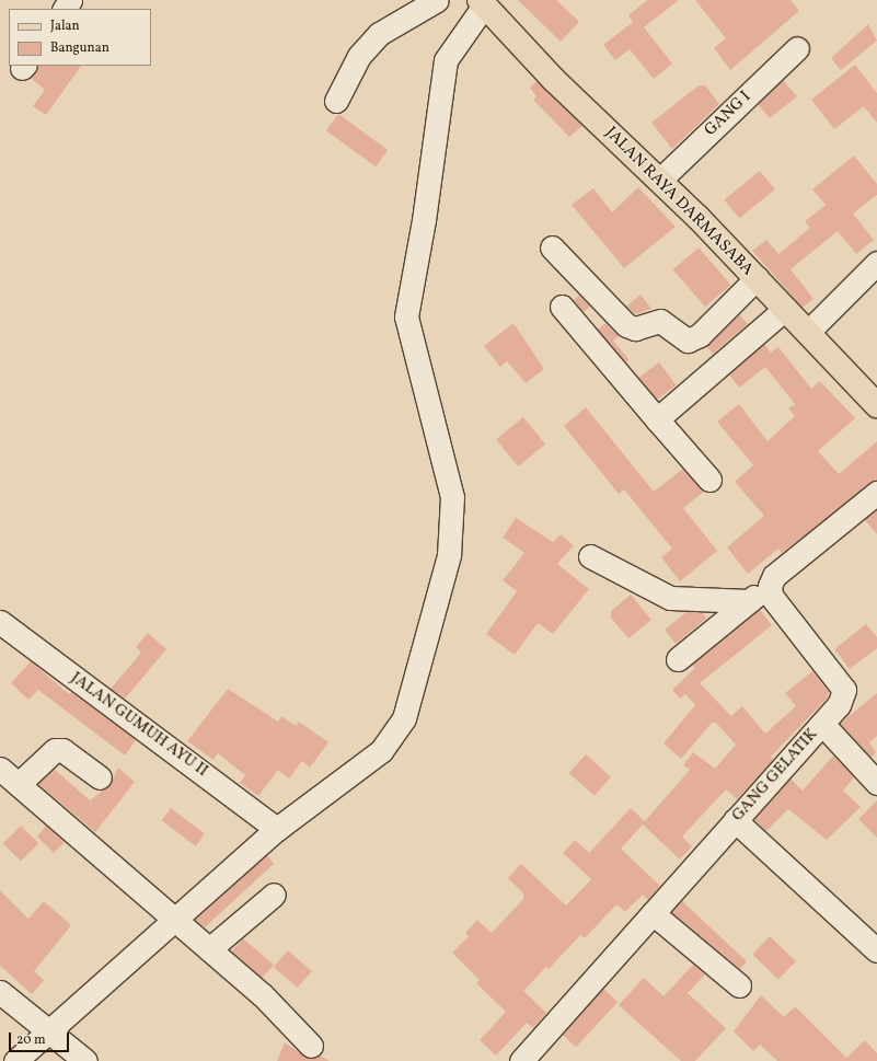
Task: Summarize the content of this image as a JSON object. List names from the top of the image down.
{
  "streets": {
    "main road": ["JALAN RAYA DARMASABA"],
    "street": ["GANG I", "JALAN GUMUH AYU II", "GANG GELATIK"]
  },
  "crossings": [
    ["GANG I", "JALAN RAYA DARMASABA"]
  ],
  "legend": ["Jalan", "Bangunan"],
  "scale_bar": "20 m"
}
